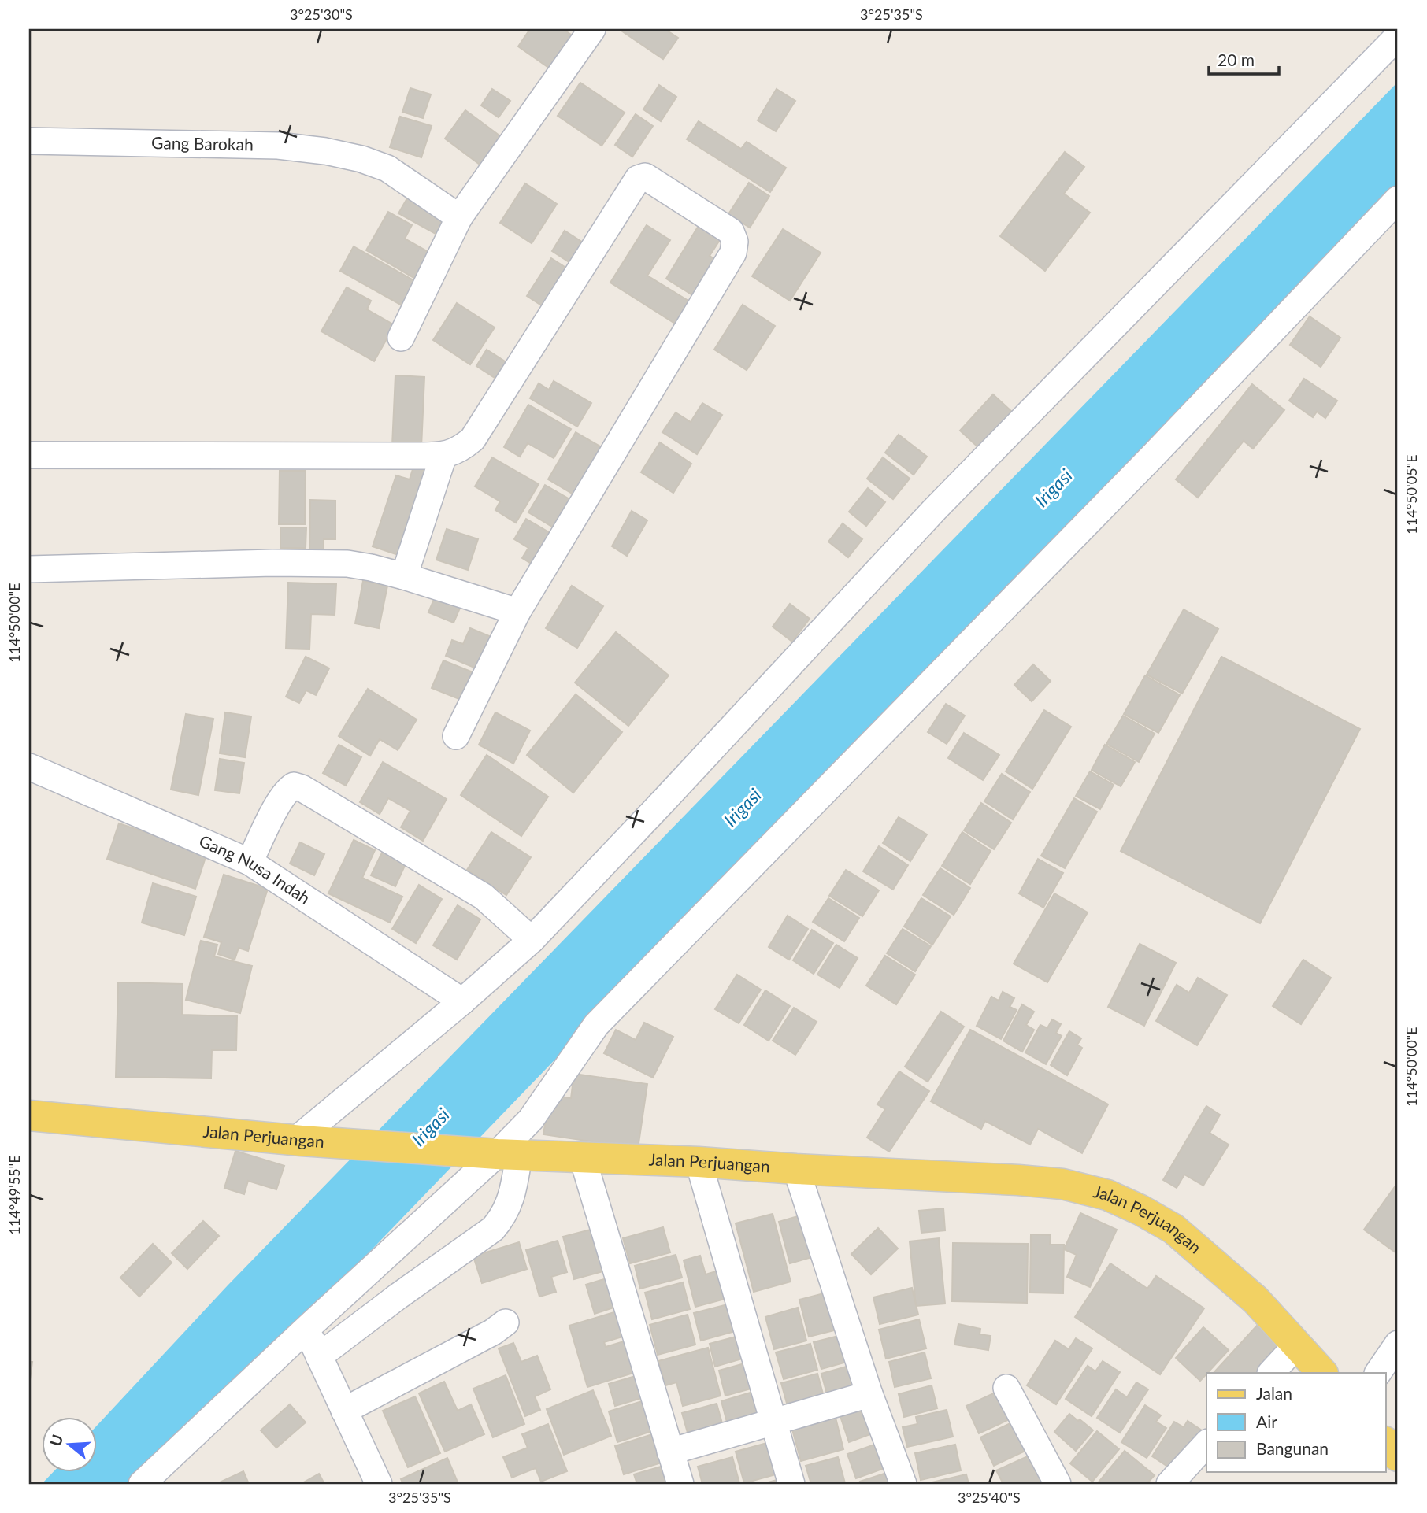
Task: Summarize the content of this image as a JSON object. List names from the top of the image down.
{
  "streets": {
    "main road": ["Jalan Perjuangan"],
    "street": ["Gang Barokah", "Gang Nusa Indah"]
  },
  "water": ["Irigasi"],
  "legend": ["Jalan", "Air", "Bangunan"],
  "scale_bar": "20 m",
  "north": "left",
  "coordinates": [
    "3°25'30\"S",
    "3°25'35\"S",
    "114°50'05\"E",
    "114°50'00\"E",
    "114°49'55\"E",
    "3°25'40\"S"
  ]
}
